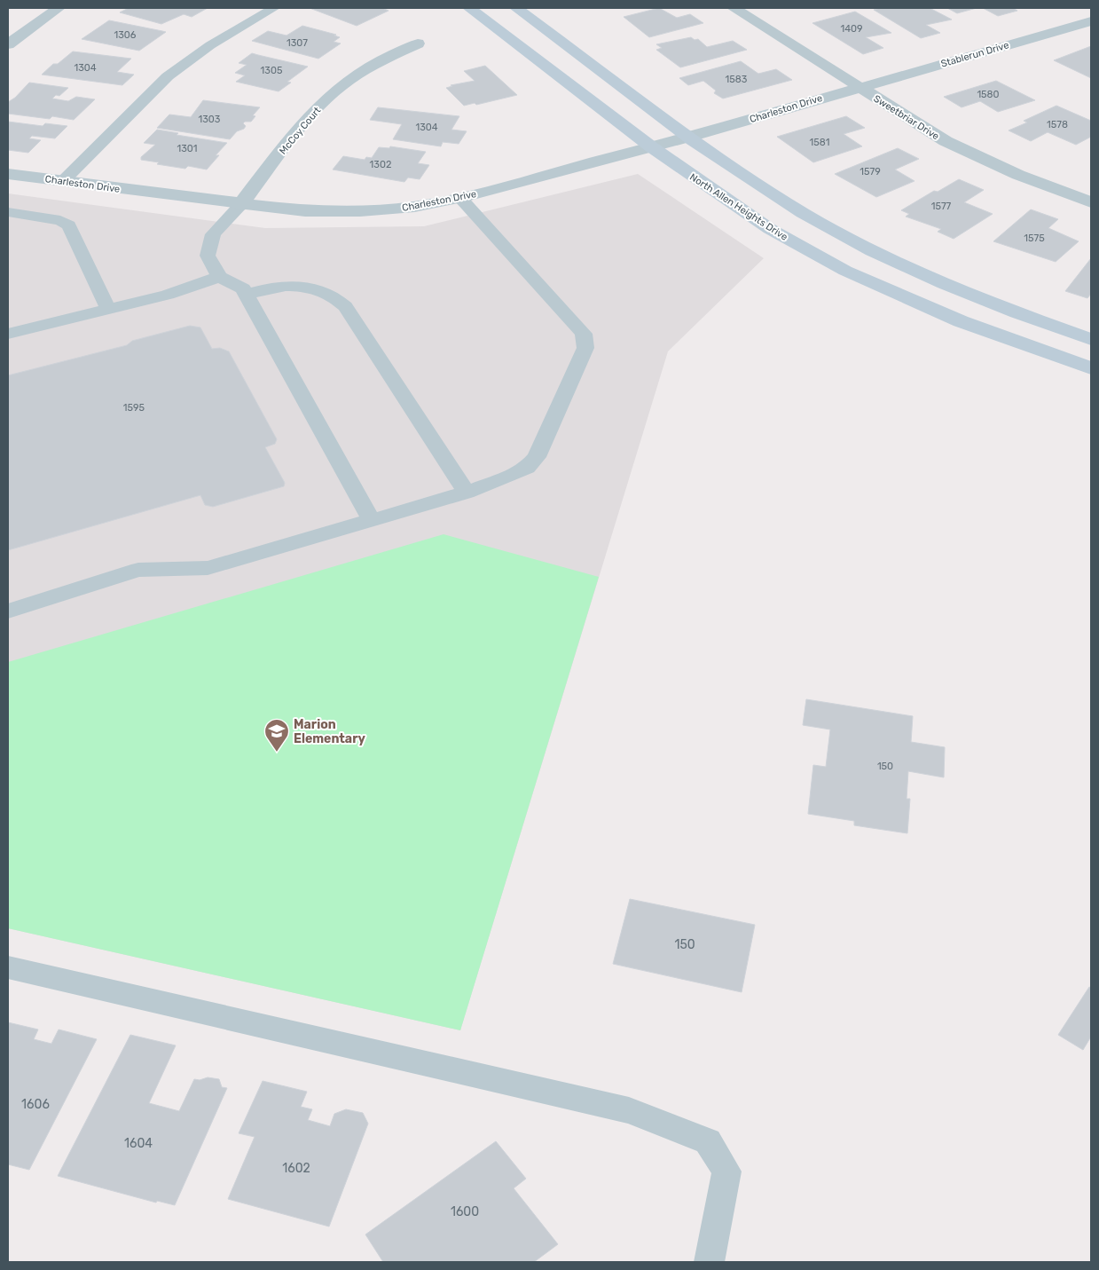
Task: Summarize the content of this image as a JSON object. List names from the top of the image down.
{
  "streets": {
    "main road": ["North Allen Heights Drive"],
    "street": [
      "Stablerun Drive",
      "Charleston Drive",
      "Sweetbriar Drive",
      "McCoy Court"
    ]
  },
  "crossings": [
    ["Stablerun Drive", "Charleston Drive"],
    ["Stablerun Drive", "Sweetbriar Drive"],
    ["Charleston Drive", "Sweetbriar Drive"],
    ["Charleston Drive", "McCoy Court"],
    ["Charleston Drive", "North Allen Heights Drive"]
  ],
  "places": {
    "school or university": ["Marion Elementary"]
  },
  "house_numbers": [
    "1409",
    "1306",
    "1307",
    "1304",
    "1305",
    "1583",
    "1580",
    "1303",
    "1578",
    "1304",
    "1581",
    "1301",
    "1302",
    "1579",
    "1577",
    "1575",
    "1595",
    "150",
    "150",
    "1606",
    "1604",
    "1602",
    "1600"
  ]
}
